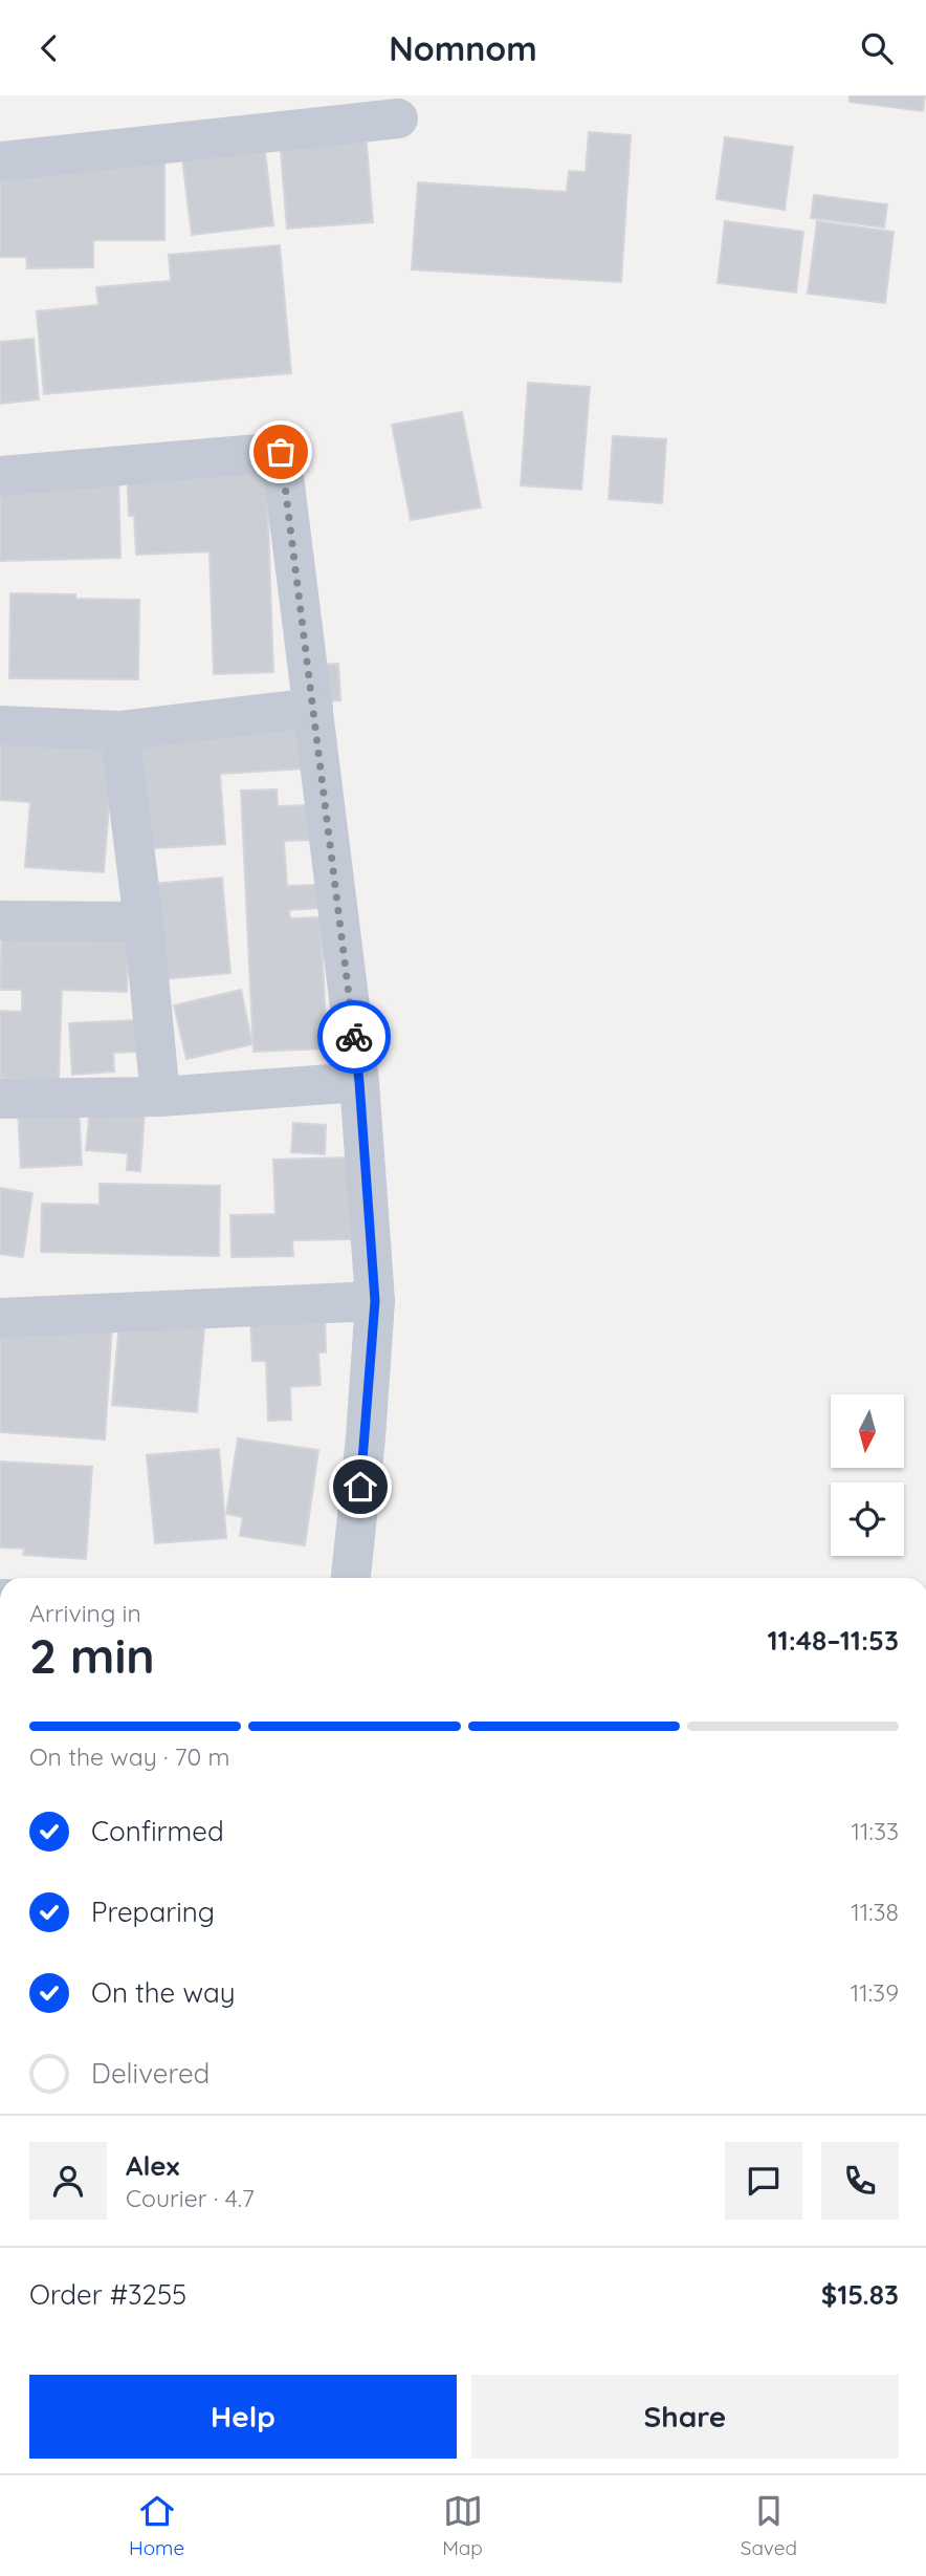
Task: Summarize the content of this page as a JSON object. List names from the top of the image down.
{
  "north": "bottom",
  "page": {
    "header": "Nomnom",
    "heading": ["2 min", "Arriving in", "11:48–11:53"],
    "panel": [
      "Alex",
      "Courier · 4.7",
      "Order #3255",
      "$15.83"
    ],
    "bar": "On the way · 70 m",
    "list": [
      ["Confirmed", "11:33"],
      ["Preparing", "11:38"],
      ["On the way", "11:39"],
      "Delivered"
    ],
    "buttons": ["Help", "Share"],
    "tabs": ["Home", "Map", "Saved"]
  }
}
